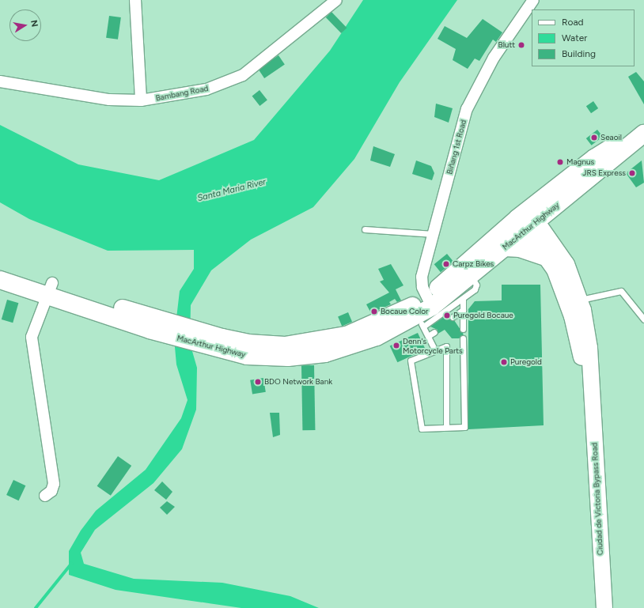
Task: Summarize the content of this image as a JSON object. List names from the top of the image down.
{
  "streets": {
    "highway": ["MacArthur Highway"],
    "main road": ["Ciudad de Victoria Bypass Road"],
    "street": ["Bambang Road", "Biñang 1st Road"]
  },
  "crossings": [
    ["Biñang 1st Road", "MacArthur Highway"],
    ["MacArthur Highway", "Ciudad de Victoria Bypass Road"]
  ],
  "water": ["Santa Maria River"],
  "places": [
    "Blutt",
    "Seaoil",
    "Magnus",
    "JRS Express",
    "Carpz Bikes",
    "Bocaue Color",
    "Puregold Bocaue",
    "Denn's Motorcycle Parts",
    "Puregold",
    "BDO Network Bank"
  ],
  "legend": ["Road", "Water", "Building"],
  "north": "right"
}
